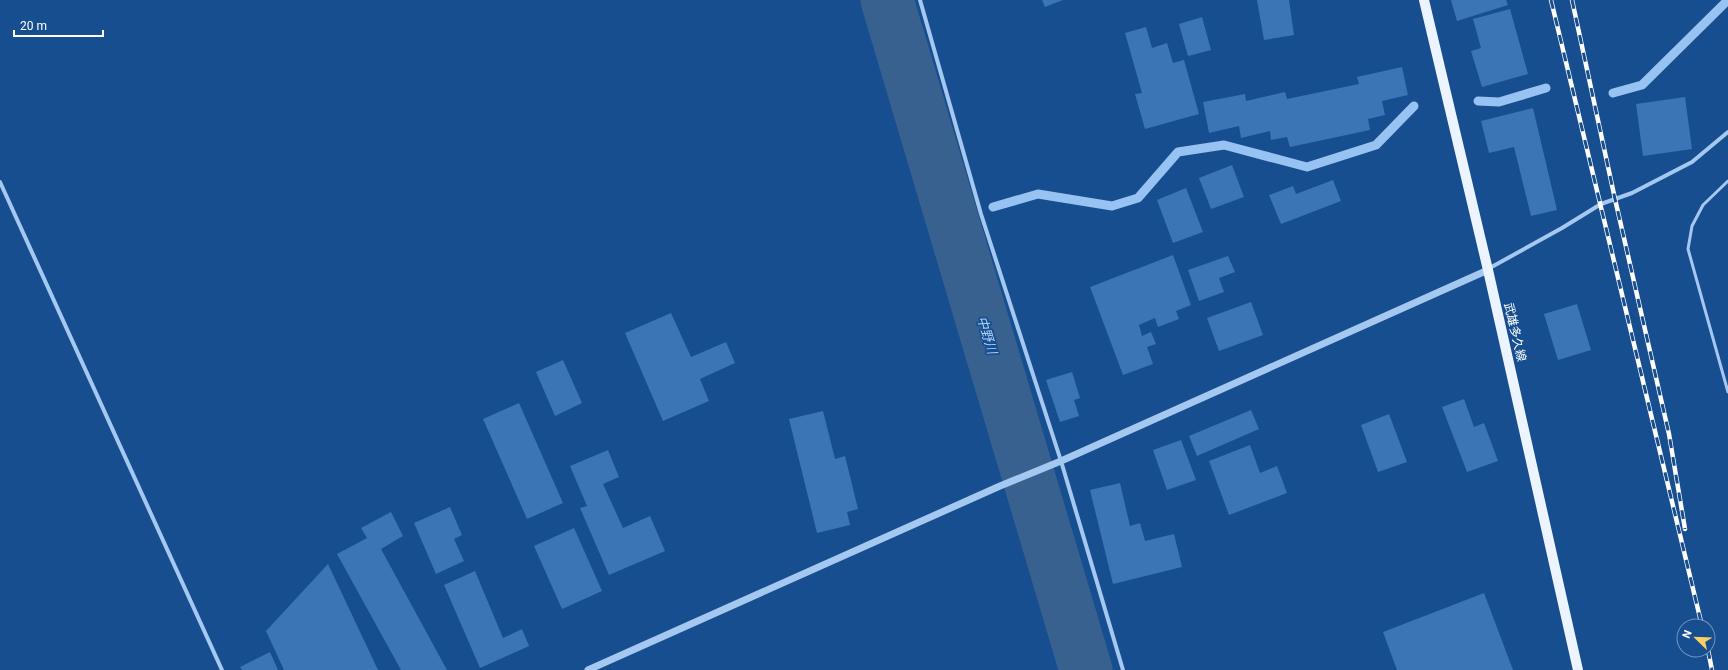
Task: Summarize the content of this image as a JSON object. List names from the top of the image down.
{
  "streets": {
    "main road": ["武雄多久線"]
  },
  "water": ["中野川"],
  "scale_bar": "20 m",
  "north": "top left"
}
